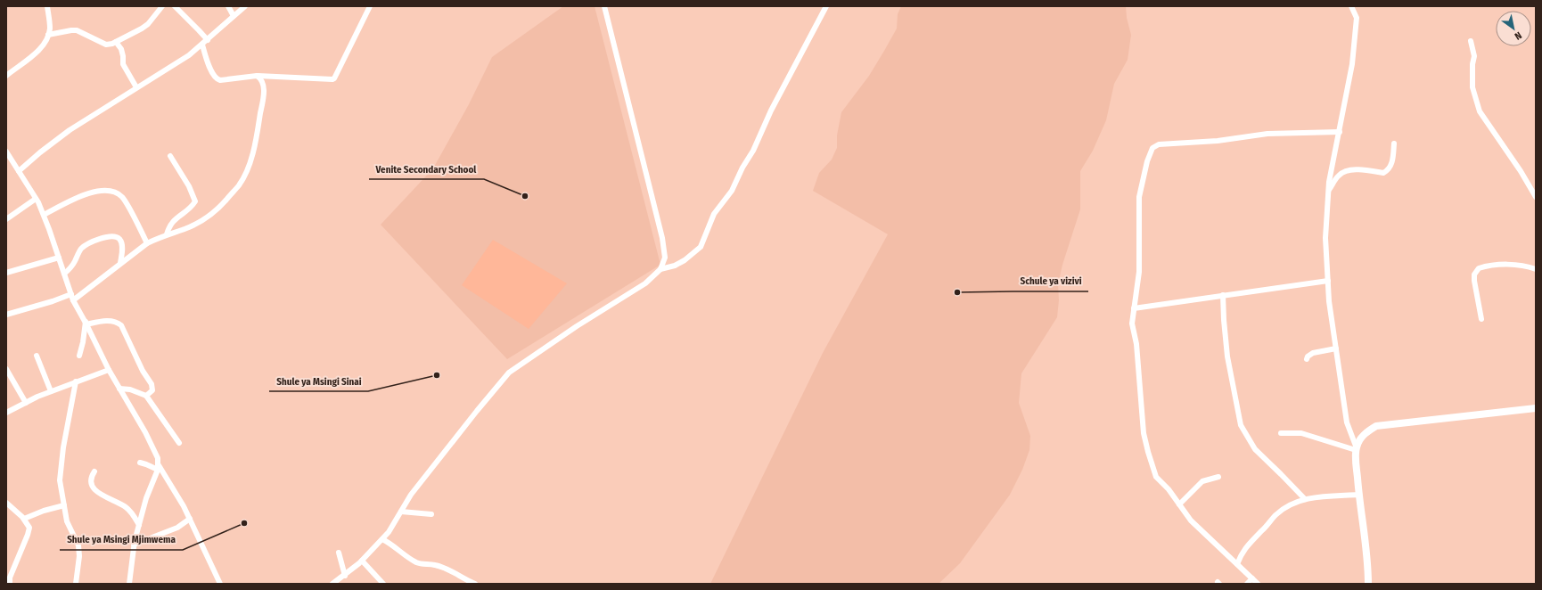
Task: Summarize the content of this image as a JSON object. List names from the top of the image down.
{
  "places": [
    "Venite Secondary School",
    "Schule ya vizivi",
    "Shule ya Msingi Sinai",
    "Shule ya Msingi Mjimwema"
  ],
  "north": "bottom right"
}
